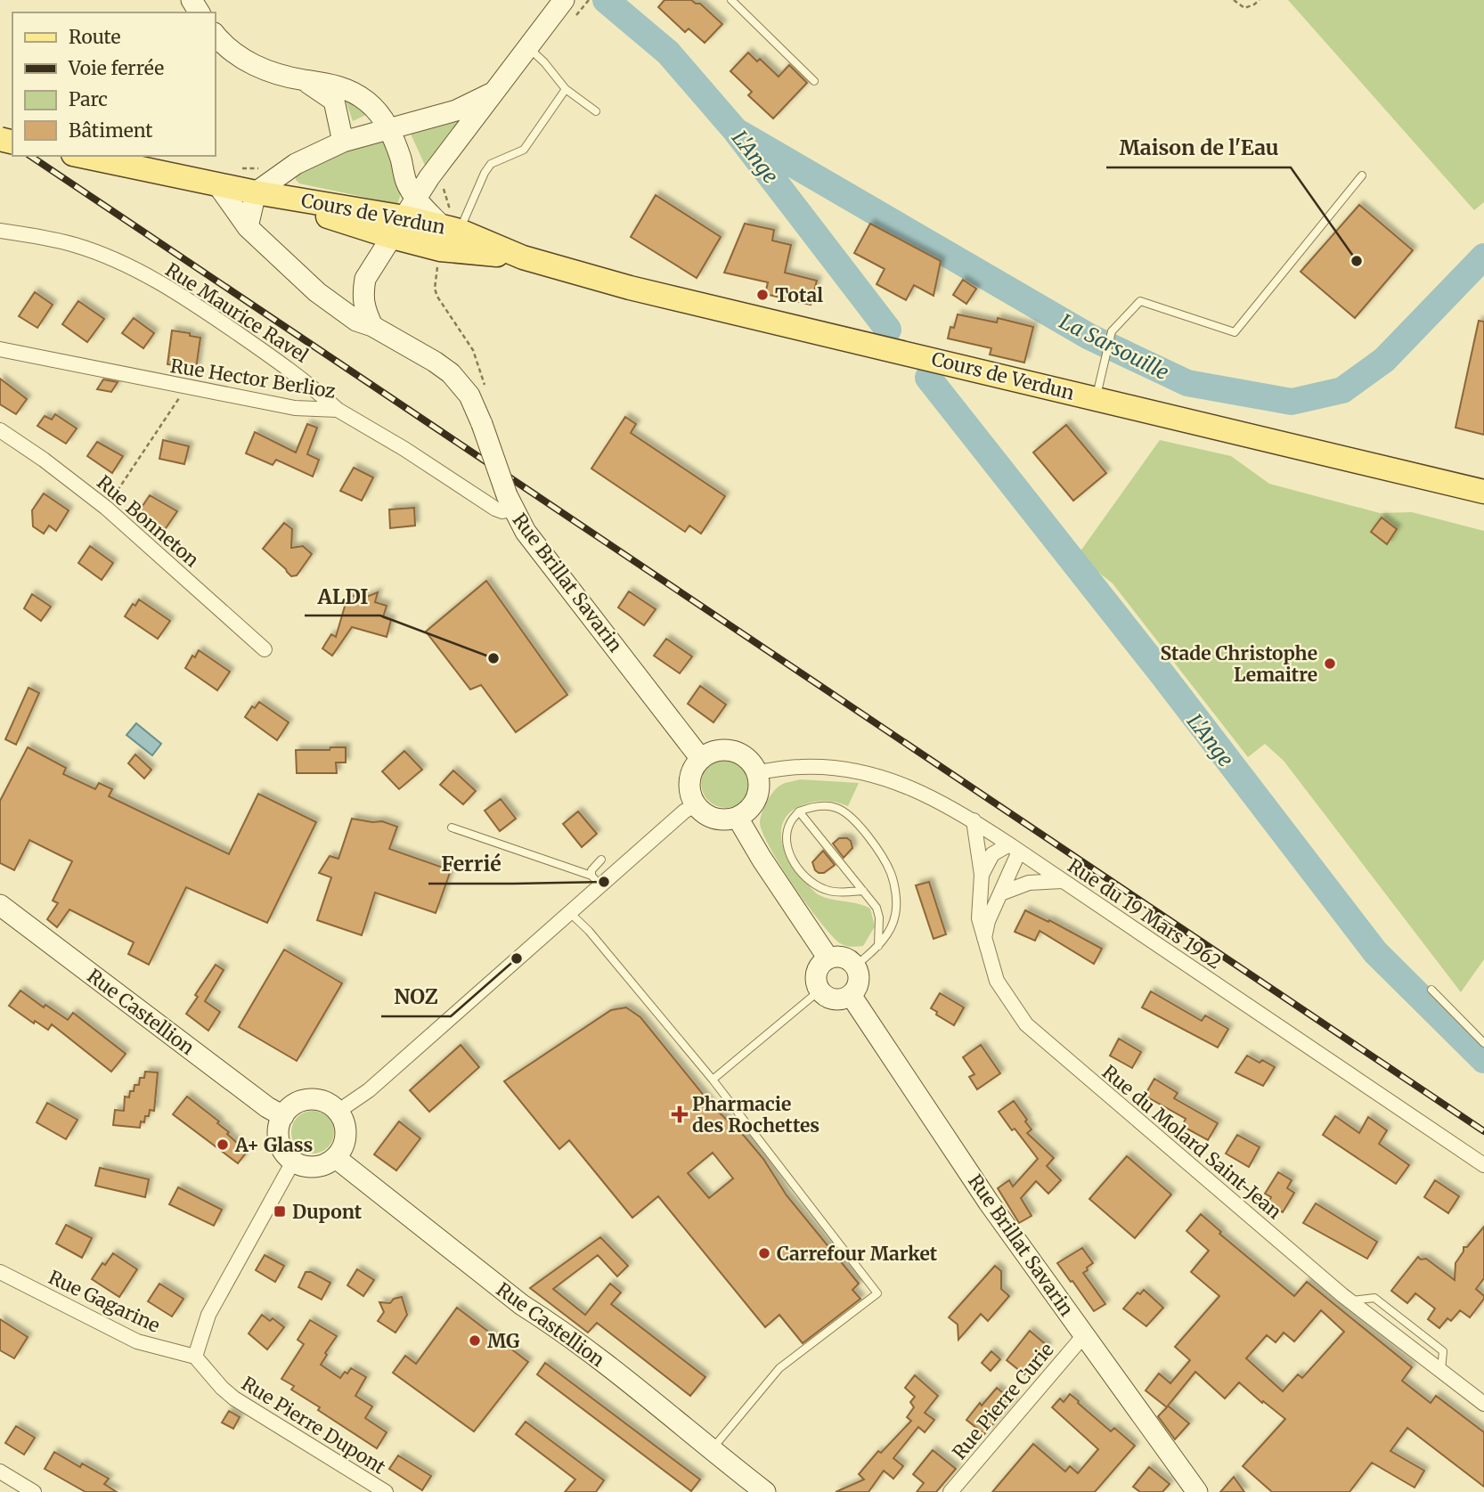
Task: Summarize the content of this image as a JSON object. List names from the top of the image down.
{
  "streets": {
    "main road": ["Cours de Verdun", "Rue Brillat Savarin", "Rue Castellion"],
    "street": [
      "Rue Maurice Ravel",
      "Rue Hector Berlioz",
      "Rue Bonneton",
      "Rue du 19 Mars 1962",
      "Rue du Molard Saint-Jean",
      "Rue Gagarine",
      "Rue Pierre Curie",
      "Rue Pierre Dupont"
    ]
  },
  "crossings": [
    ["Cours de Verdun", "Rue Brillat Savarin"],
    ["Rue Maurice Ravel", "Rue Hector Berlioz"],
    ["Rue Hector Berlioz", "Rue Brillat Savarin"],
    ["Rue Brillat Savarin", "Rue du 19 Mars 1962"],
    ["Rue Brillat Savarin", "Rue Pierre Curie"],
    ["Rue du 19 Mars 1962", "Rue du Molard Saint-Jean"],
    ["Rue Gagarine", "Rue Pierre Dupont"]
  ],
  "water": ["L'Ange", "La Sarsouille"],
  "places": {
    "other": [
      "Maison de l'Eau",
      "Total",
      "ALDI",
      "Stade Christophe Lemaitre",
      "Ferrié",
      "NOZ",
      "A+ Glass",
      "Carrefour Market",
      "MG"
    ],
    "health": ["Pharmacie des Rochettes"],
    "transit": ["Dupont"]
  },
  "legend": [
    "Route",
    "Voie ferrée",
    "Parc",
    "Bâtiment"
  ]
}
